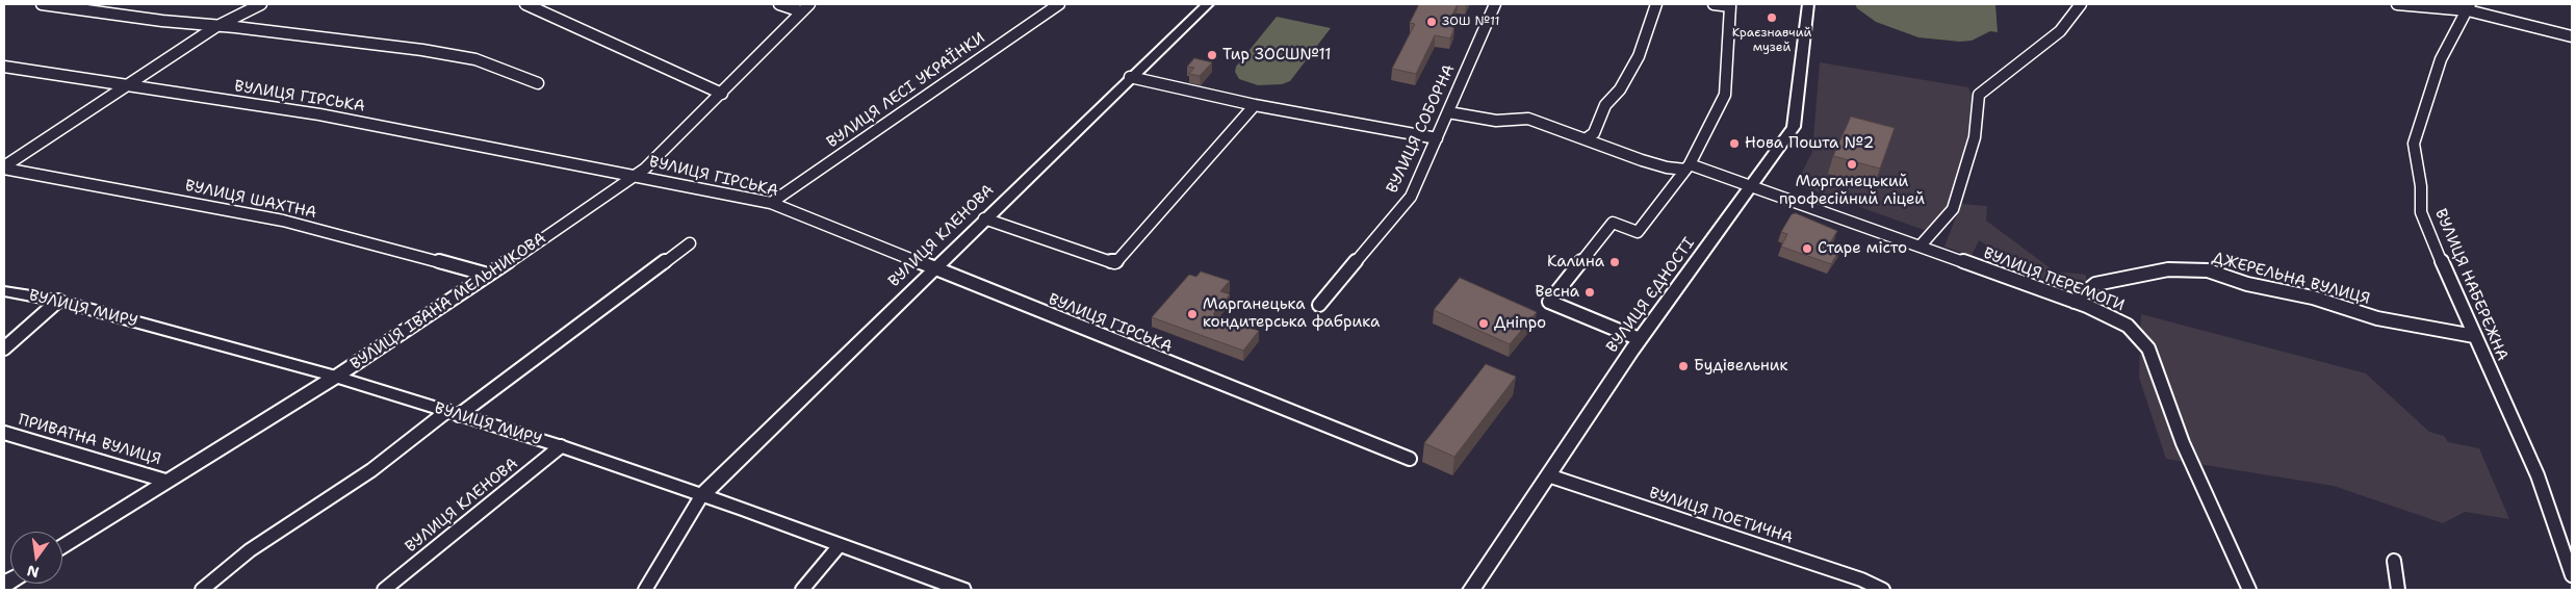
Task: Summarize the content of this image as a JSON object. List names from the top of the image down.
{
  "streets": {
    "street": [
      "ВУЛИЦЯ ЛЕСІ УКРАЇНКИ",
      "ВУЛИЦЯ ГІРСЬКА",
      "ВУЛИЦЯ СОБОРНА",
      "ВУЛИЦЯ ШАХТНА",
      "ВУЛИЦЯ КЛЕНОВА",
      "ДЖЕРЕЛЬНА ВУЛИЦЯ",
      "ВУЛИЦЯ ПЕРЕМОГИ",
      "ВУЛИЦЯ НАБЕРЕЖНА",
      "ВУЛИЦЯ ЄДНОСТІ",
      "ВУЛИЦЯ ІВАНА МЕЛЬНИКОВА",
      "ВУЛИЦЯ МИРУ",
      "ПРИВАТНА ВУЛИЦЯ",
      "ВУЛИЦЯ ПОЕТИЧНА"
    ]
  },
  "crossings": [
    ["ВУЛИЦЯ ЛЕСІ УКРАЇНКИ", "ВУЛИЦЯ ГІРСЬКА"],
    ["ВУЛИЦЯ ГІРСЬКА", "ВУЛИЦЯ КЛЕНОВА"],
    ["ВУЛИЦЯ ГІРСЬКА", "ВУЛИЦЯ ІВАНА МЕЛЬНИКОВА"],
    ["ВУЛИЦЯ СОБОРНА", "ВУЛИЦЯ ПЕРЕМОГИ"],
    ["ВУЛИЦЯ ШАХТНА", "ВУЛИЦЯ ІВАНА МЕЛЬНИКОВА"],
    ["ВУЛИЦЯ КЛЕНОВА", "ВУЛИЦЯ МИРУ"],
    ["ДЖЕРЕЛЬНА ВУЛИЦЯ", "ВУЛИЦЯ ПЕРЕМОГИ"],
    ["ДЖЕРЕЛЬНА ВУЛИЦЯ", "ВУЛИЦЯ НАБЕРЕЖНА"],
    ["ВУЛИЦЯ ПЕРЕМОГИ", "ВУЛИЦЯ ЄДНОСТІ"],
    ["ВУЛИЦЯ ЄДНОСТІ", "ВУЛИЦЯ ПОЕТИЧНА"],
    ["ВУЛИЦЯ ІВАНА МЕЛЬНИКОВА", "ВУЛИЦЯ МИРУ"],
    ["ВУЛИЦЯ ІВАНА МЕЛЬНИКОВА", "ПРИВАТНА ВУЛИЦЯ"]
  ],
  "places": [
    "Краєзнавчий музей",
    "ЗОШ №11",
    "Тир ЗОСШ№11",
    "Нова Пошта №2",
    "Марганецький професійний ліцей",
    "Старе місто",
    "Калина",
    "Весна",
    "Марганецька кондитерська фабрика",
    "Дніпро",
    "Будівельник"
  ],
  "north": "bottom"
}
